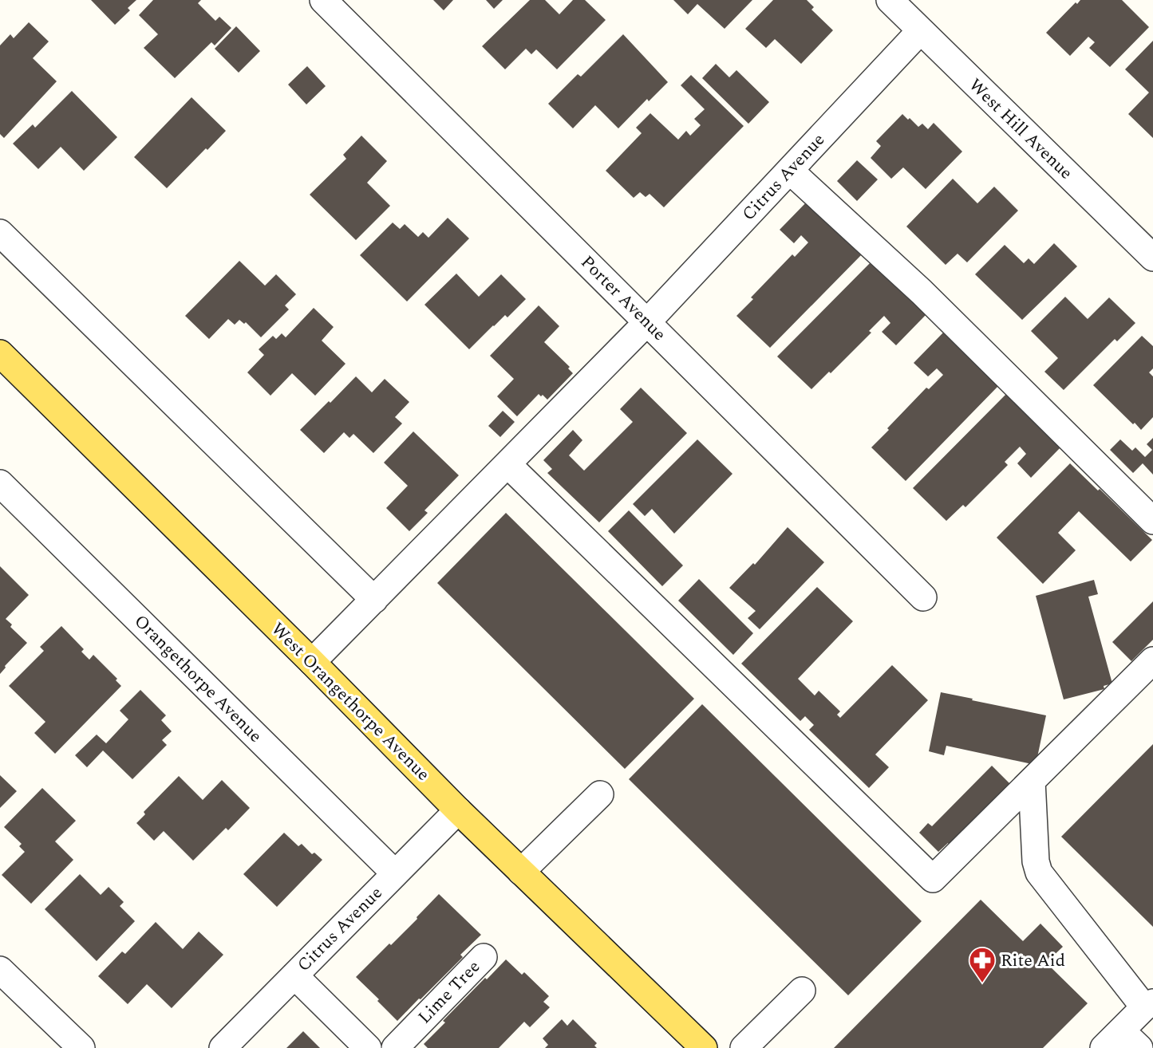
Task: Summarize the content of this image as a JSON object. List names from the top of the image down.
{
  "streets": {
    "main road": ["West Orangethorpe Avenue"],
    "street": [
      "West Hill Avenue",
      "Citrus Avenue",
      "Porter Avenue",
      "Orangethorpe Avenue",
      "Lime Tree"
    ]
  },
  "crossings": [
    ["West Hill Avenue", "Citrus Avenue"],
    ["Citrus Avenue", "Porter Avenue"],
    ["Citrus Avenue", "Orangethorpe Avenue"],
    ["Citrus Avenue", "West Orangethorpe Avenue"]
  ],
  "places": {
    "pharmacy": ["Rite Aid"]
  }
}
